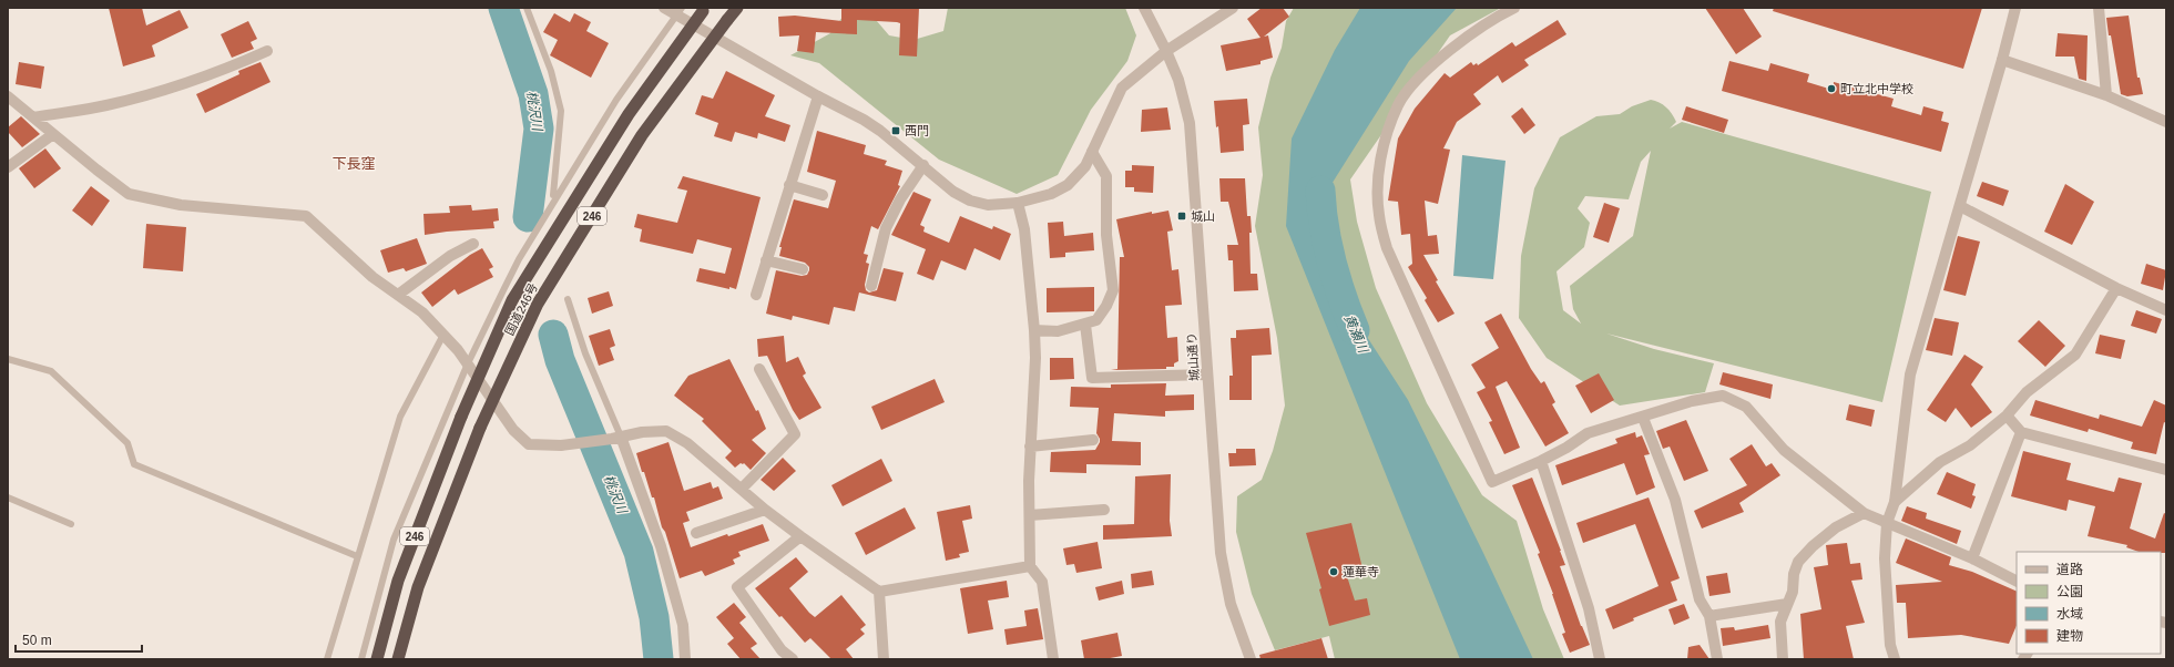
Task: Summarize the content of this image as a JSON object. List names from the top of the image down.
{
  "streets": {
    "highway": ["246", "国道246号"],
    "street": ["城山通り"]
  },
  "districts": ["下長窪"],
  "water": ["桃沢川", "黄瀬川"],
  "places": {
    "other": ["町立北中学校", "蓮華寺"],
    "transit": ["西門", "城山"]
  },
  "legend": [
    "道路",
    "公園",
    "水域",
    "建物"
  ],
  "scale_bar": "50 m"
}
